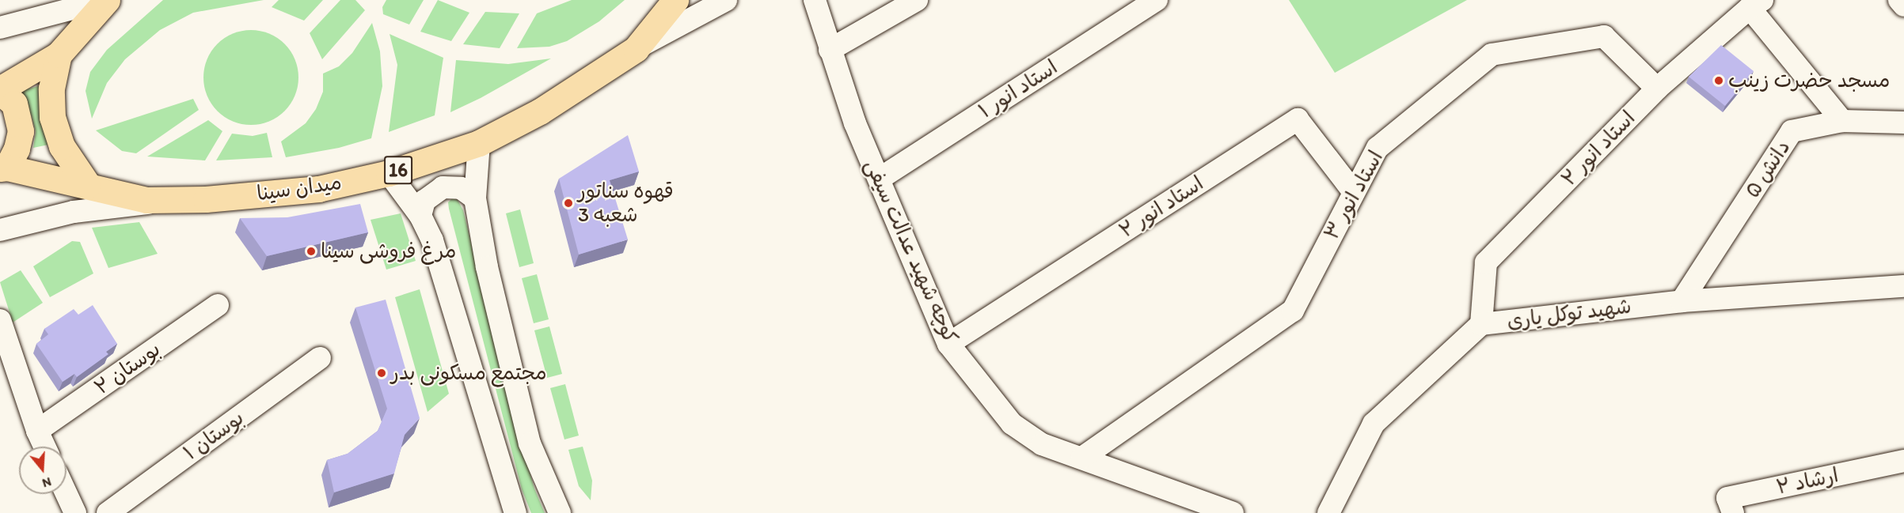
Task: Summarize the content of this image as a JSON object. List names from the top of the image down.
{
  "streets": {
    "highway": ["16", "میدان سینا"],
    "street": [
      "استاد انور ۱",
      "استاد انور ۲",
      "دانش ۵",
      "استاد انور ۳",
      "کوچه شهید عدالت سیفی",
      "شهید توکل یاری",
      "بوستان ۲",
      "بوستان ۱",
      "ارشاد ۲"
    ]
  },
  "crossings": [
    ["استاد انور ۱", "کوچه شهید عدالت سیفی"],
    ["استاد انور ۲", "استاد انور ۳"],
    ["استاد انور ۲", "کوچه شهید عدالت سیفی"],
    ["استاد انور ۲", "شهید توکل یاری"],
    ["دانش ۵", "شهید توکل یاری"],
    ["16", "میدان سینا"],
    ["استاد انور ۳", "کوچه شهید عدالت سیفی"]
  ],
  "places": [
    "مسجد حضرت زینب",
    "قهوه سناتور شعبه 3",
    "مرغ فروشی سینا",
    "مجتمع مسکونی بدر"
  ],
  "north": "bottom"
}
